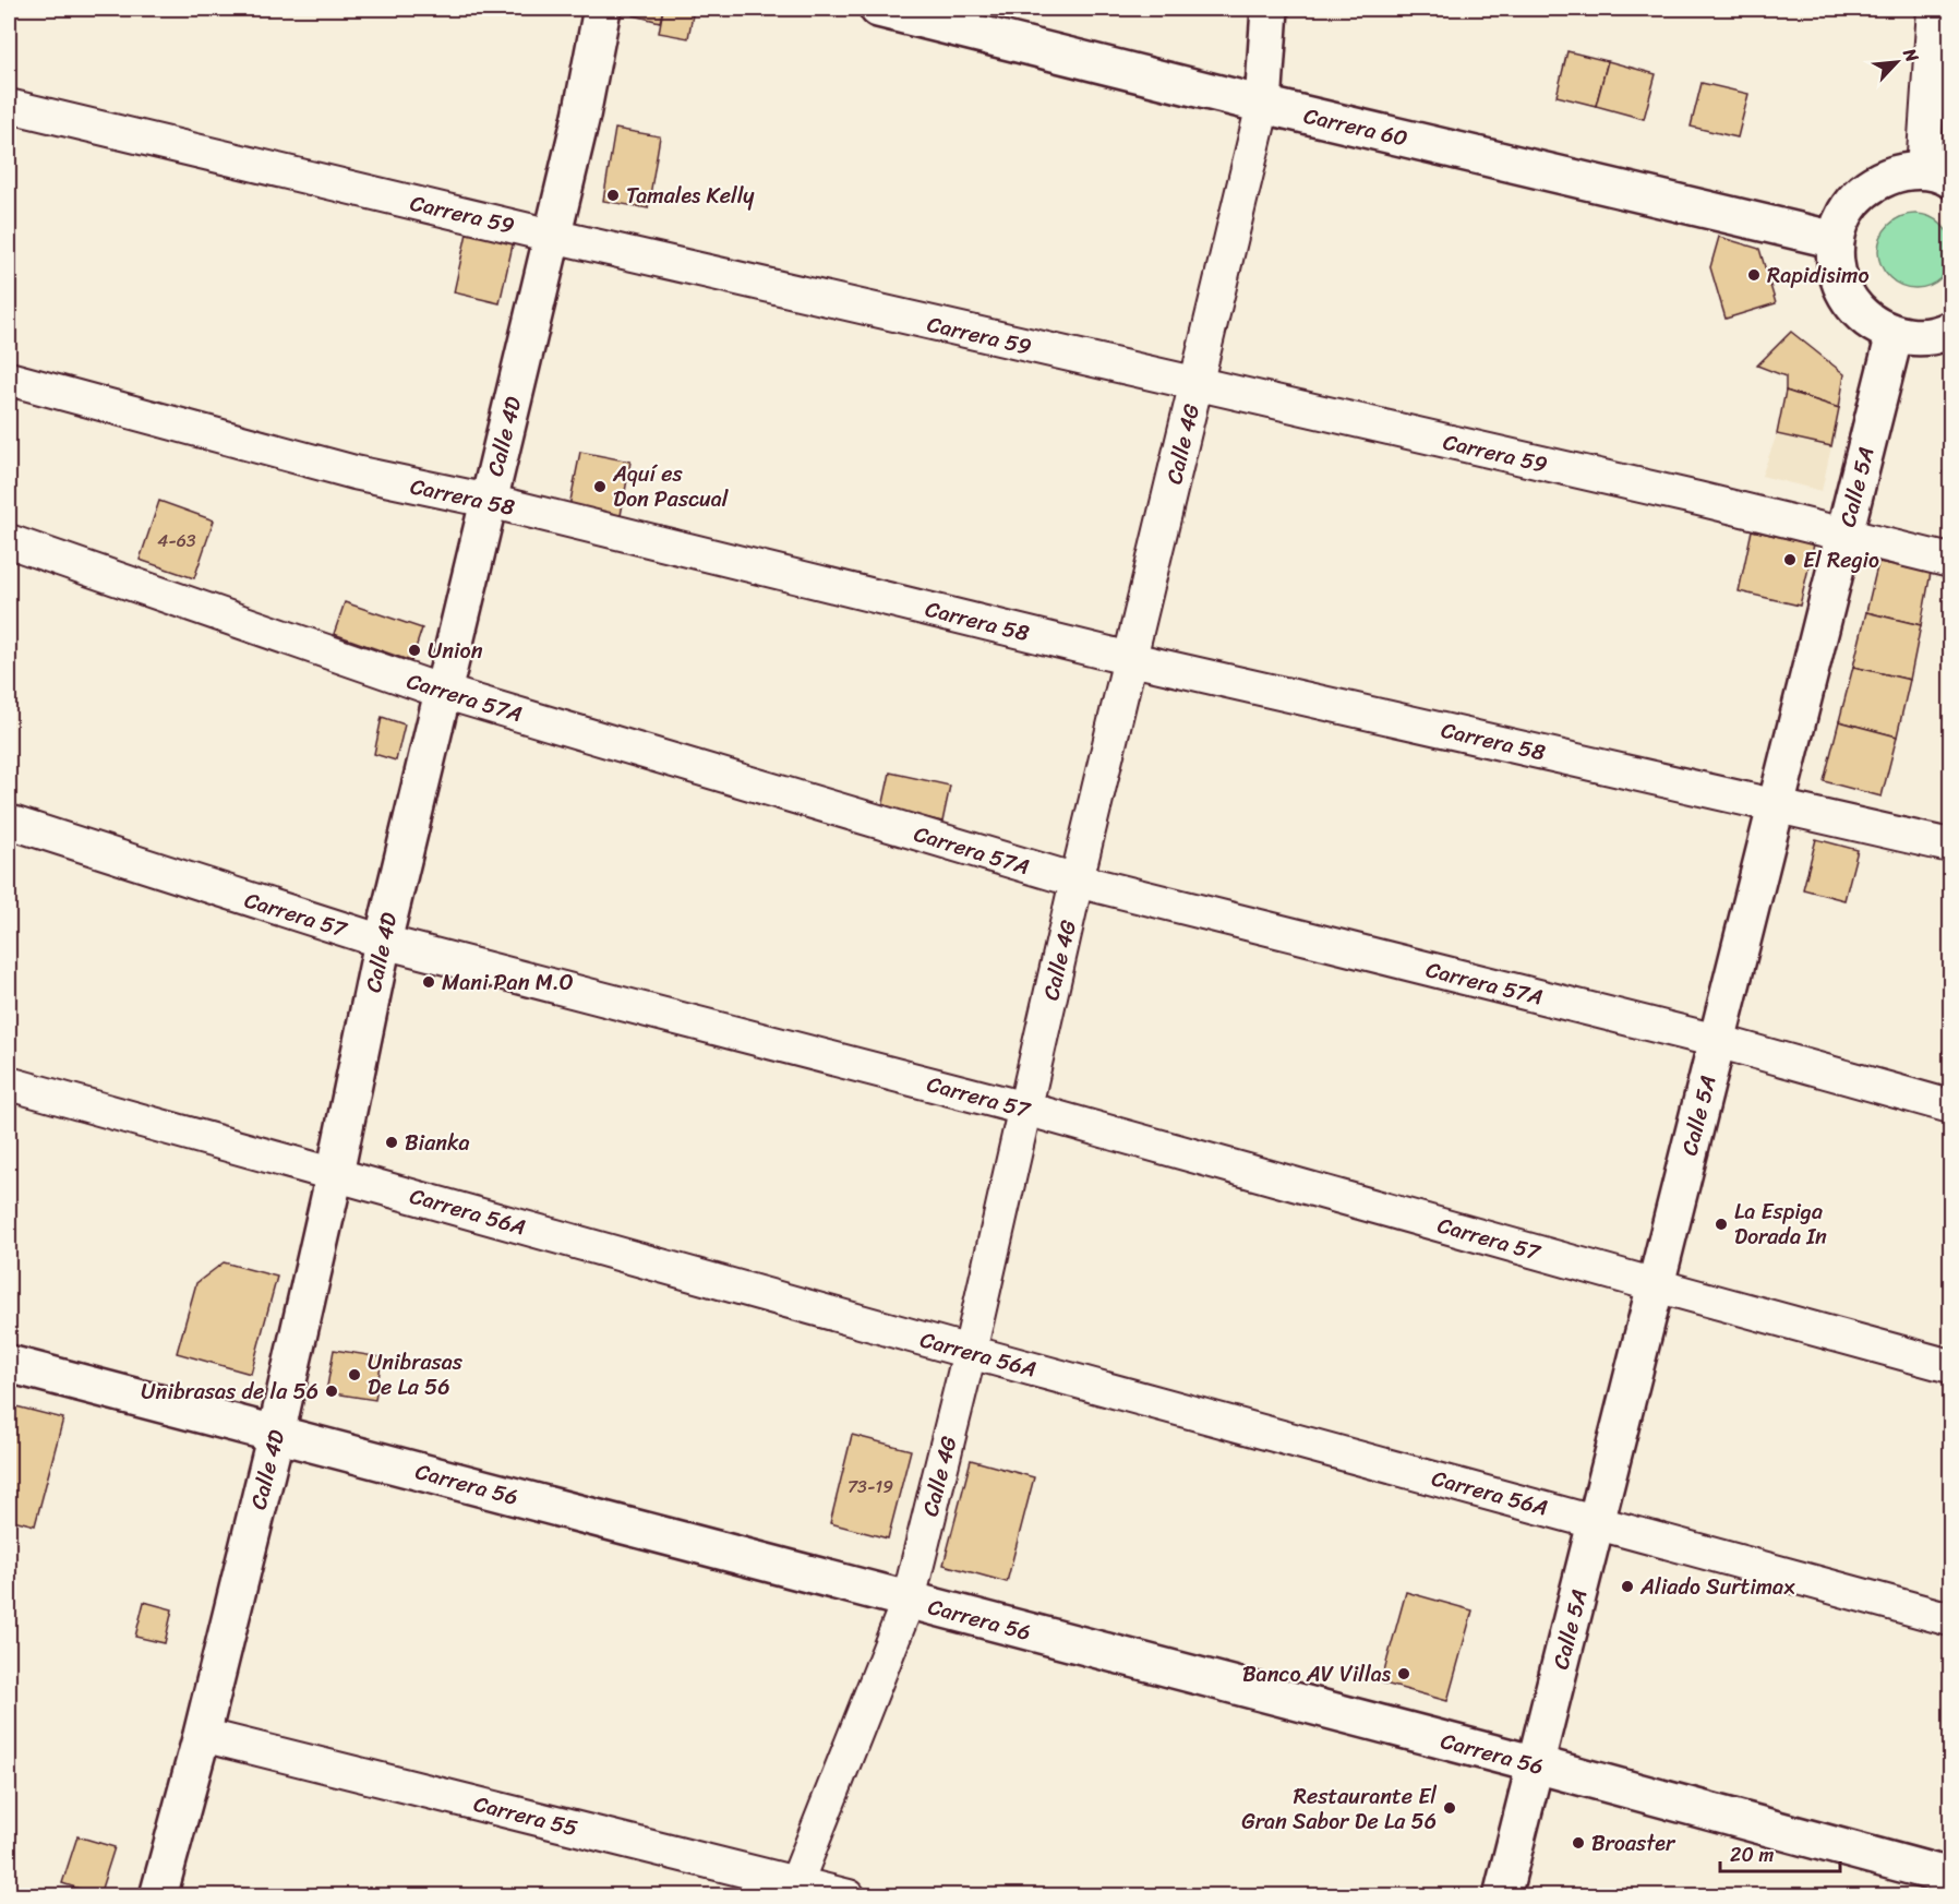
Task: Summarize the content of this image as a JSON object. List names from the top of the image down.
{
  "streets": {
    "street": [
      "Carrera 60",
      "Carrera 59",
      "Calle 4D",
      "Calle 4G",
      "Calle 5A",
      "Carrera 58",
      "Carrera 57A",
      "Carrera 57",
      "Carrera 56A",
      "Carrera 56",
      "Carrera 55"
    ]
  },
  "crossings": [
    ["Carrera 60", "Calle 4G"],
    ["Carrera 59", "Calle 4D"],
    ["Carrera 59", "Calle 4G"],
    ["Carrera 59", "Calle 5A"],
    ["Calle 4D", "Carrera 58"],
    ["Calle 4D", "Carrera 57A"],
    ["Calle 4D", "Carrera 57"],
    ["Calle 4D", "Carrera 56A"],
    ["Calle 4D", "Carrera 56"],
    ["Calle 4D", "Carrera 55"],
    ["Calle 4G", "Carrera 58"],
    ["Calle 4G", "Carrera 57A"],
    ["Calle 4G", "Carrera 57"],
    ["Calle 4G", "Carrera 56A"],
    ["Calle 4G", "Carrera 56"],
    ["Calle 4G", "Carrera 55"],
    ["Calle 5A", "Carrera 58"],
    ["Calle 5A", "Carrera 57A"],
    ["Calle 5A", "Carrera 57"],
    ["Calle 5A", "Carrera 56A"],
    ["Calle 5A", "Carrera 56"]
  ],
  "places": [
    "Tamales Kelly",
    "Rapidisimo",
    "Aquí es Don Pascual",
    "El Regio",
    "Union",
    "Mani Pan M.O",
    "Bianka",
    "La Espiga Dorada In",
    "Unibrasas De La 56",
    "Unibrasas de la 56",
    "Aliado Surtimax",
    "Banco AV Villas",
    "Restaurante El Gran Sabor De La 56",
    "Broaster"
  ],
  "house_numbers": ["4-63", "73-19"],
  "scale_bar": "20 m",
  "north": "top right"
}
